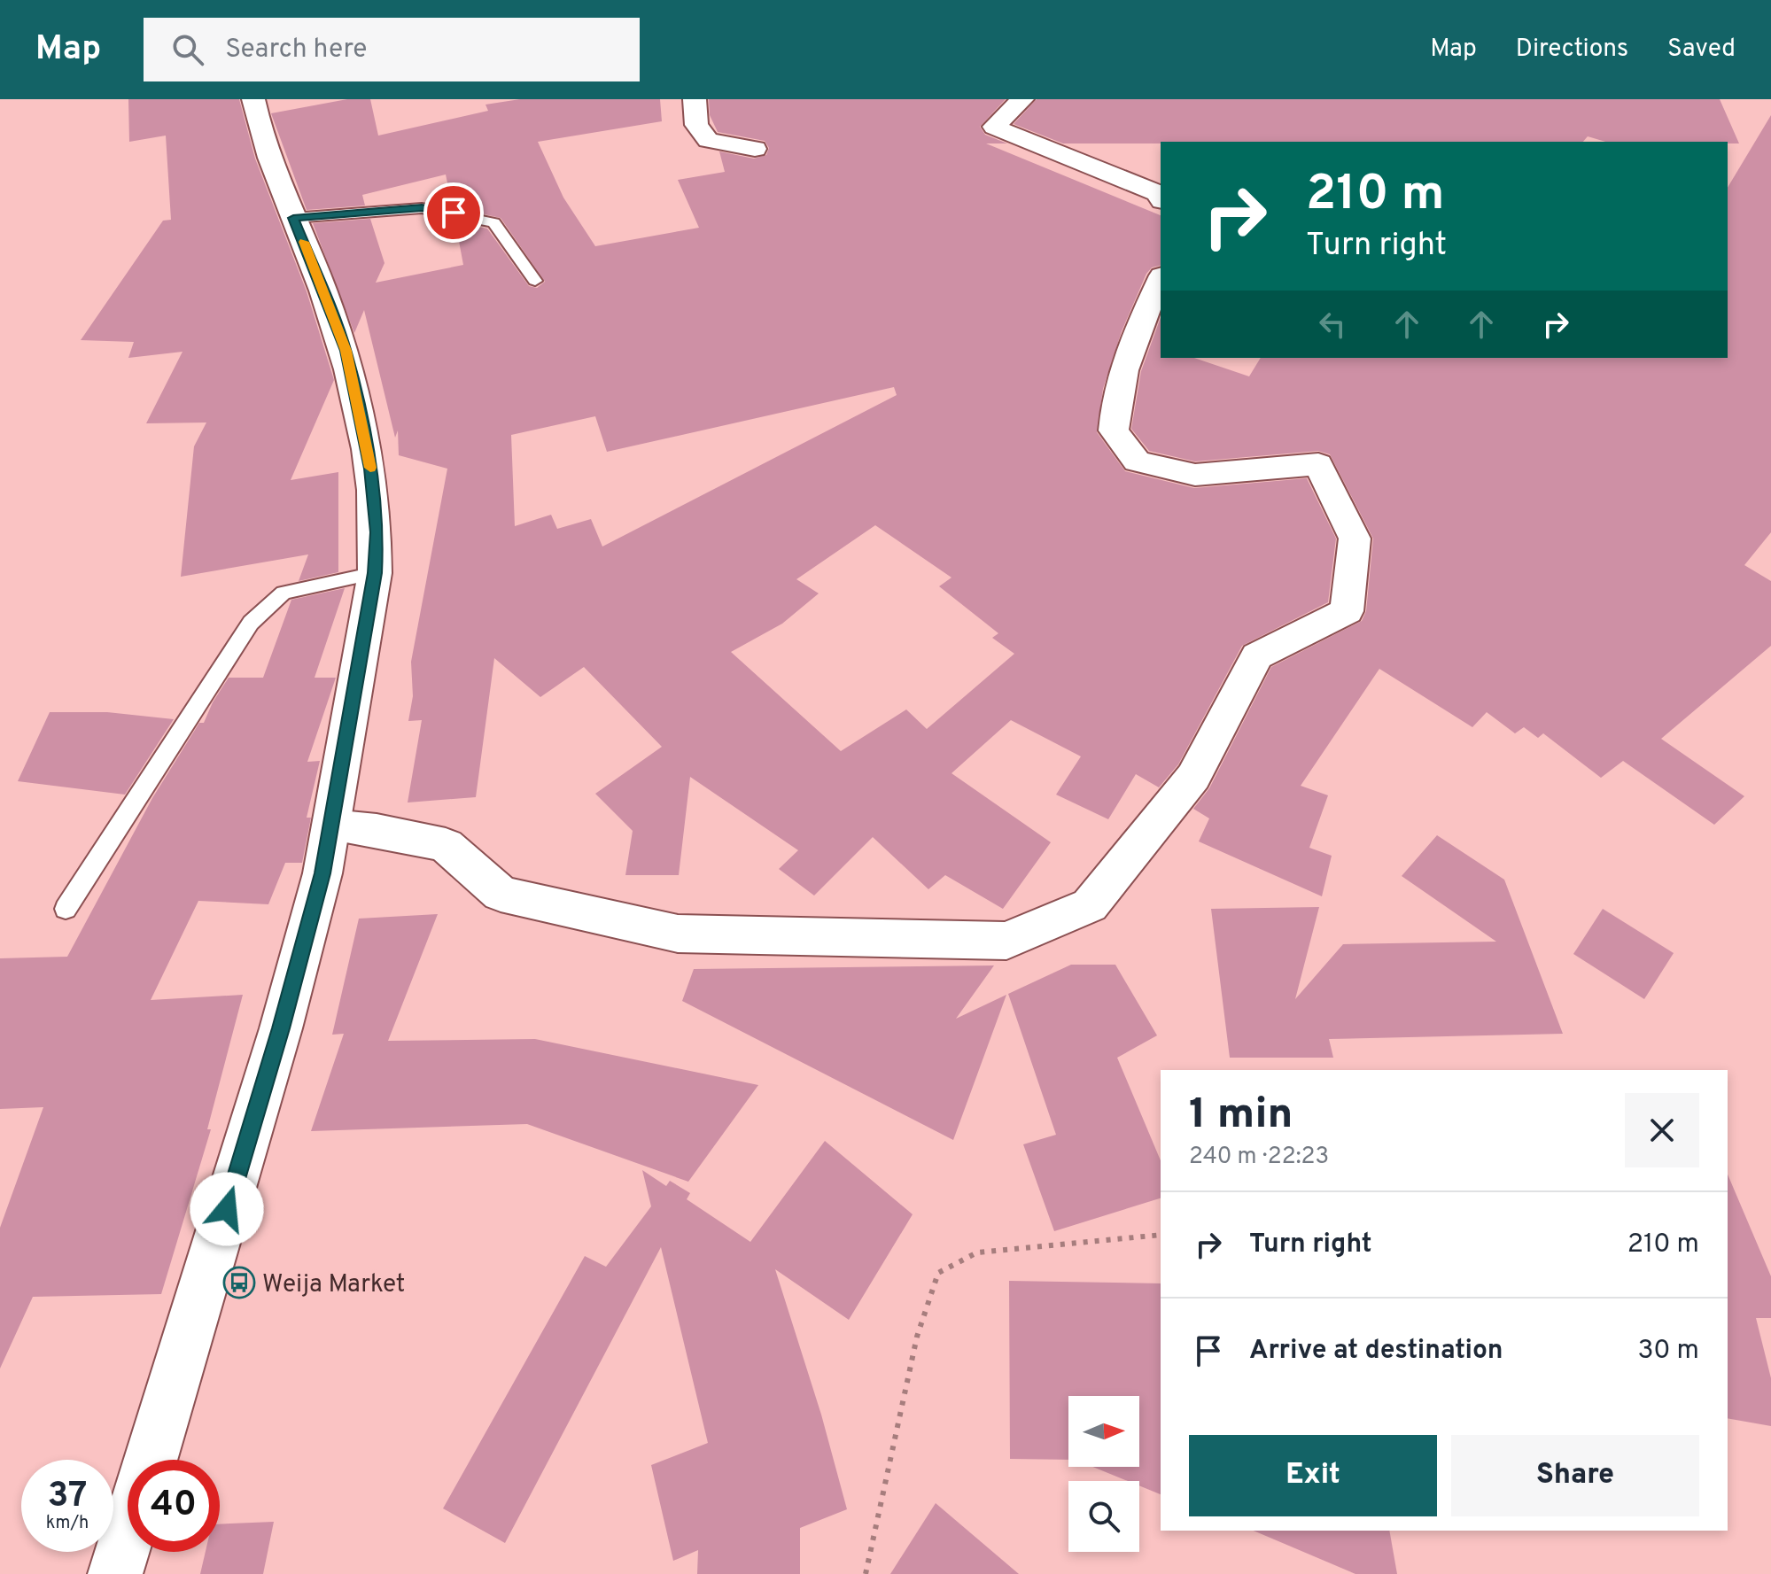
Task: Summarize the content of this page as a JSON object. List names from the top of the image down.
{
  "places": {
    "bus stop": ["Weija Market"]
  },
  "north": "right",
  "page": {
    "header": "Map",
    "search": "Search here",
    "nav": ["Map", "Directions", "Saved"],
    "turn": ["210 m", "Turn right"],
    "heading": ["1 min", "240 m · 22:23"],
    "list": [
      {
        "name": "Turn right",
        "value": "210 m"
      },
      {
        "name": "Arrive at destination",
        "value": "30 m"
      }
    ],
    "buttons": ["Exit", "Share"],
    "speed": "37 km/h",
    "limit": "40"
  }
}
